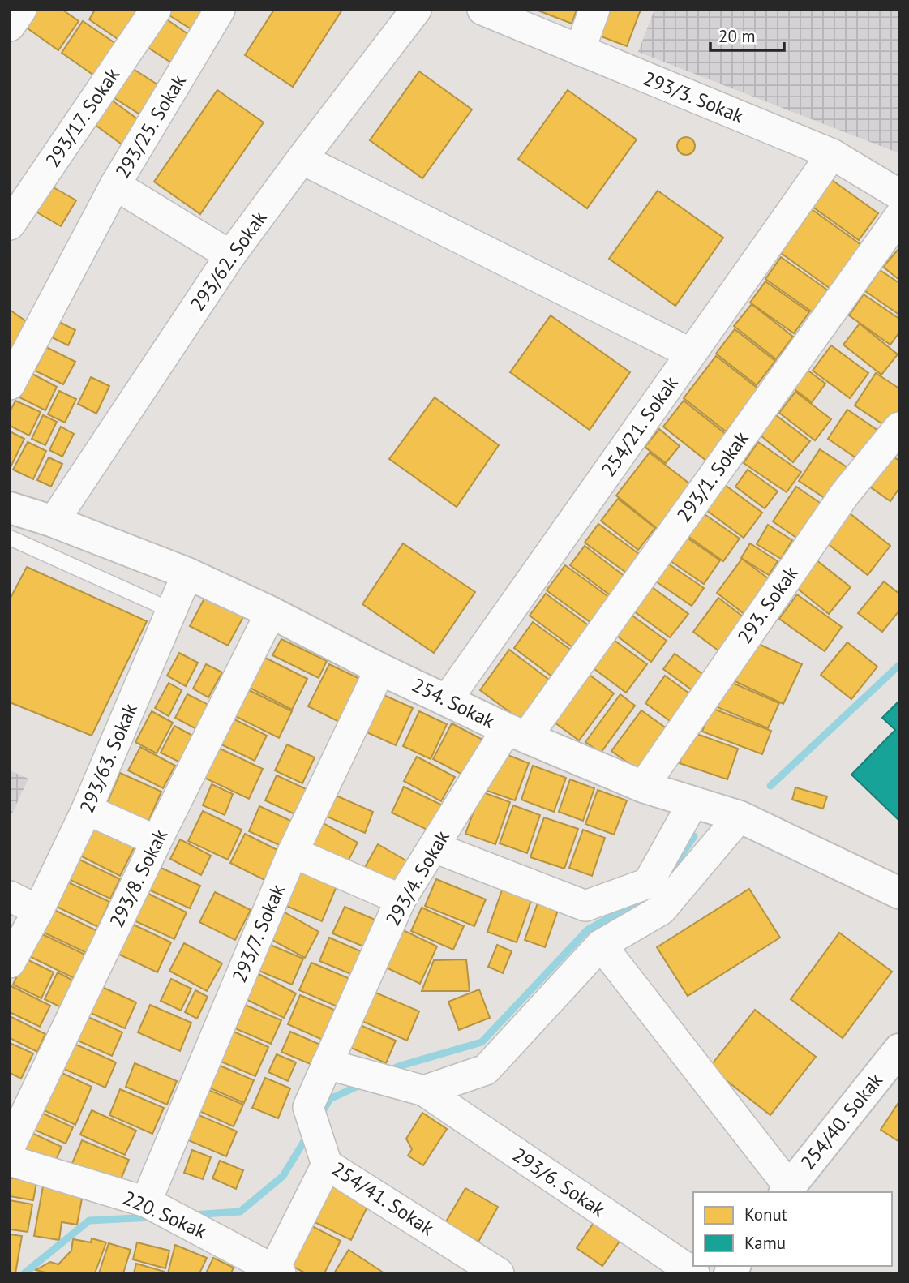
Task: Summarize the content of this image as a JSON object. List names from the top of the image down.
{
  "streets": {
    "street": [
      "293/3. Sokak",
      "293/17. Sokak",
      "293/25. Sokak",
      "293/62. Sokak",
      "254/21. Sokak",
      "293/1. Sokak",
      "293. Sokak",
      "254. Sokak",
      "293/63. Sokak",
      "293/8. Sokak",
      "293/4. Sokak",
      "293/7. Sokak",
      "254/40. Sokak",
      "293/6. Sokak",
      "254/41. Sokak",
      "220. Sokak"
    ]
  },
  "crossings": [
    ["293/3. Sokak", "254/21. Sokak"],
    ["293/25. Sokak", "293/62. Sokak"],
    ["293/62. Sokak", "254. Sokak"],
    ["254/21. Sokak", "254. Sokak"],
    ["293/1. Sokak", "254. Sokak"],
    ["293/1. Sokak", "293/4. Sokak"],
    ["293. Sokak", "254. Sokak"],
    ["254. Sokak", "293/63. Sokak"],
    ["254. Sokak", "293/8. Sokak"],
    ["254. Sokak", "293/4. Sokak"],
    ["254. Sokak", "293/7. Sokak"],
    ["293/4. Sokak", "293/6. Sokak"],
    ["293/4. Sokak", "254/41. Sokak"],
    ["293/7. Sokak", "220. Sokak"],
    ["293/6. Sokak", "254/41. Sokak"]
  ],
  "legend": ["Konut", "Kamu"],
  "scale_bar": "20 m"
}
